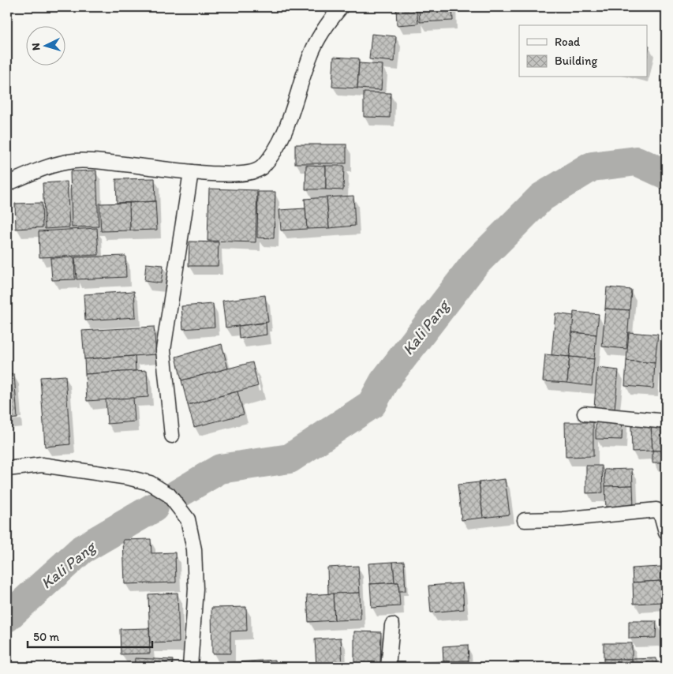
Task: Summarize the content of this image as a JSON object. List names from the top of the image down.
{
  "water": ["Kali Pang"],
  "legend": ["Road", "Building"],
  "scale_bar": "50 m",
  "north": "left"
}
